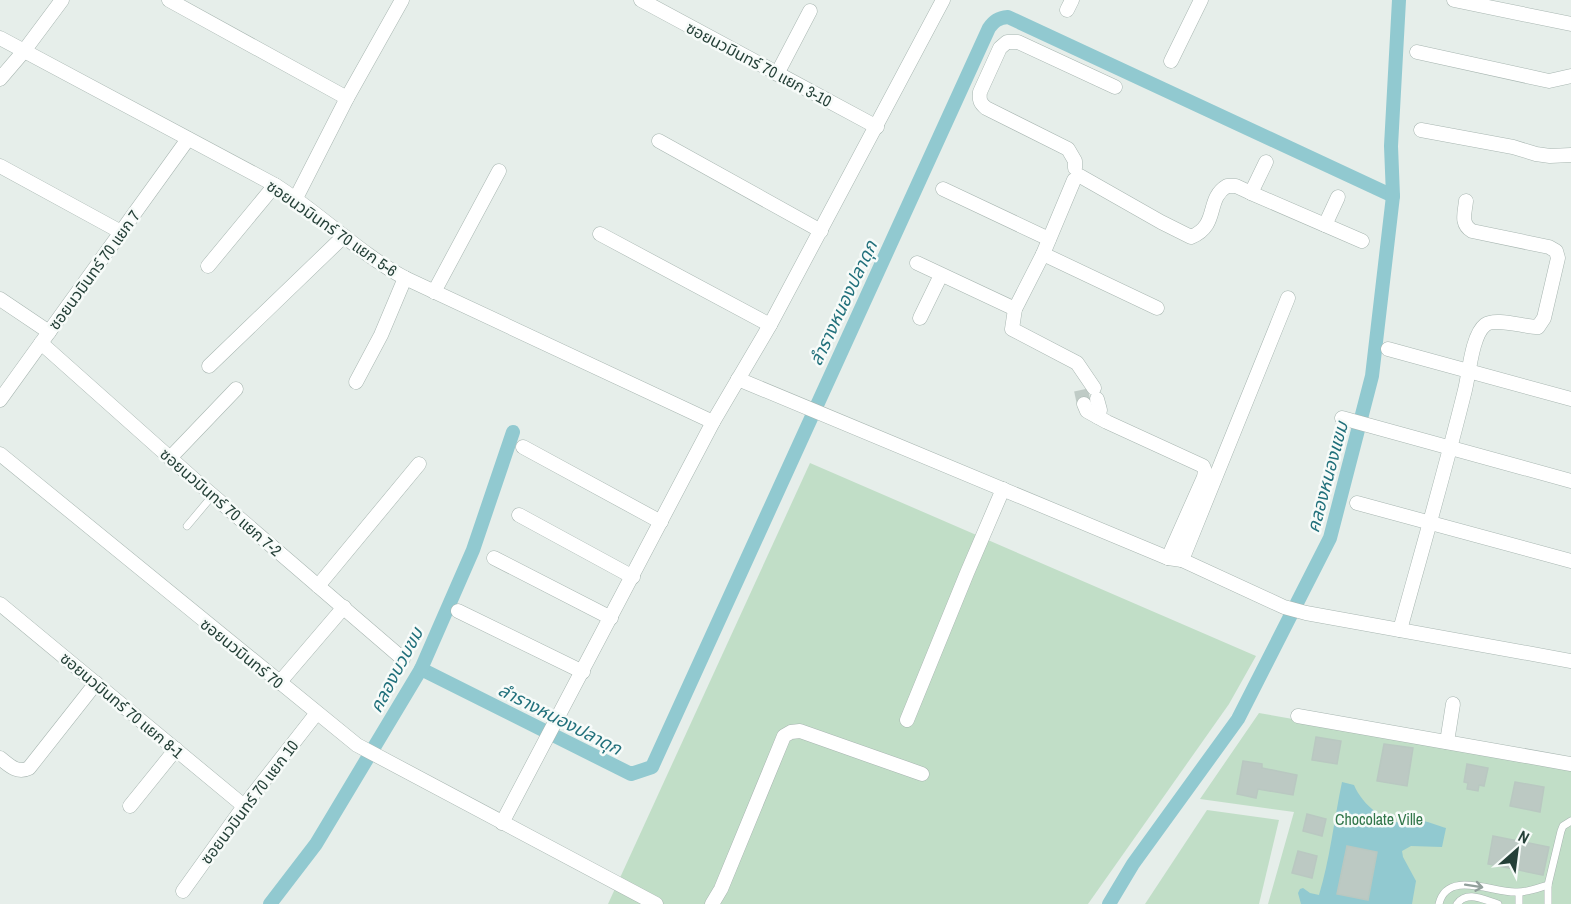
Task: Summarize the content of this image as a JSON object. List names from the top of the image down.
{
  "streets": {
    "street": [
      "ซอยนวมินทร์ 70 แยก 3-10",
      "ซอยนวมินทร์ 70 แยก 5-6",
      "ซอยนวมินทร์ 70 แยก 7",
      "ซอยนวมินทร์ 70 แยก 7-2",
      "ซอยนวมินทร์ 70",
      "ซอยนวมินทร์ 70 แยก 8-1",
      "ซอยนวมินทร์ 70 แยก 10"
    ]
  },
  "crossings": [
    ["ซอยนวมินทร์ 70 แยก 5-6", "ซอยนวมินทร์ 70 แยก 7"],
    ["ซอยนวมินทร์ 70 แยก 7", "ซอยนวมินทร์ 70 แยก 7-2"],
    ["ซอยนวมินทร์ 70", "ซอยนวมินทร์ 70 แยก 10"],
    ["ซอยนวมินทร์ 70 แยก 8-1", "ซอยนวมินทร์ 70 แยก 10"]
  ],
  "water": ["ลำรางหนองปลาดุก", "คลองหนองแขม", "คลองบวบขม"],
  "parks": ["Chocolate Ville"],
  "north": "top right"
}
